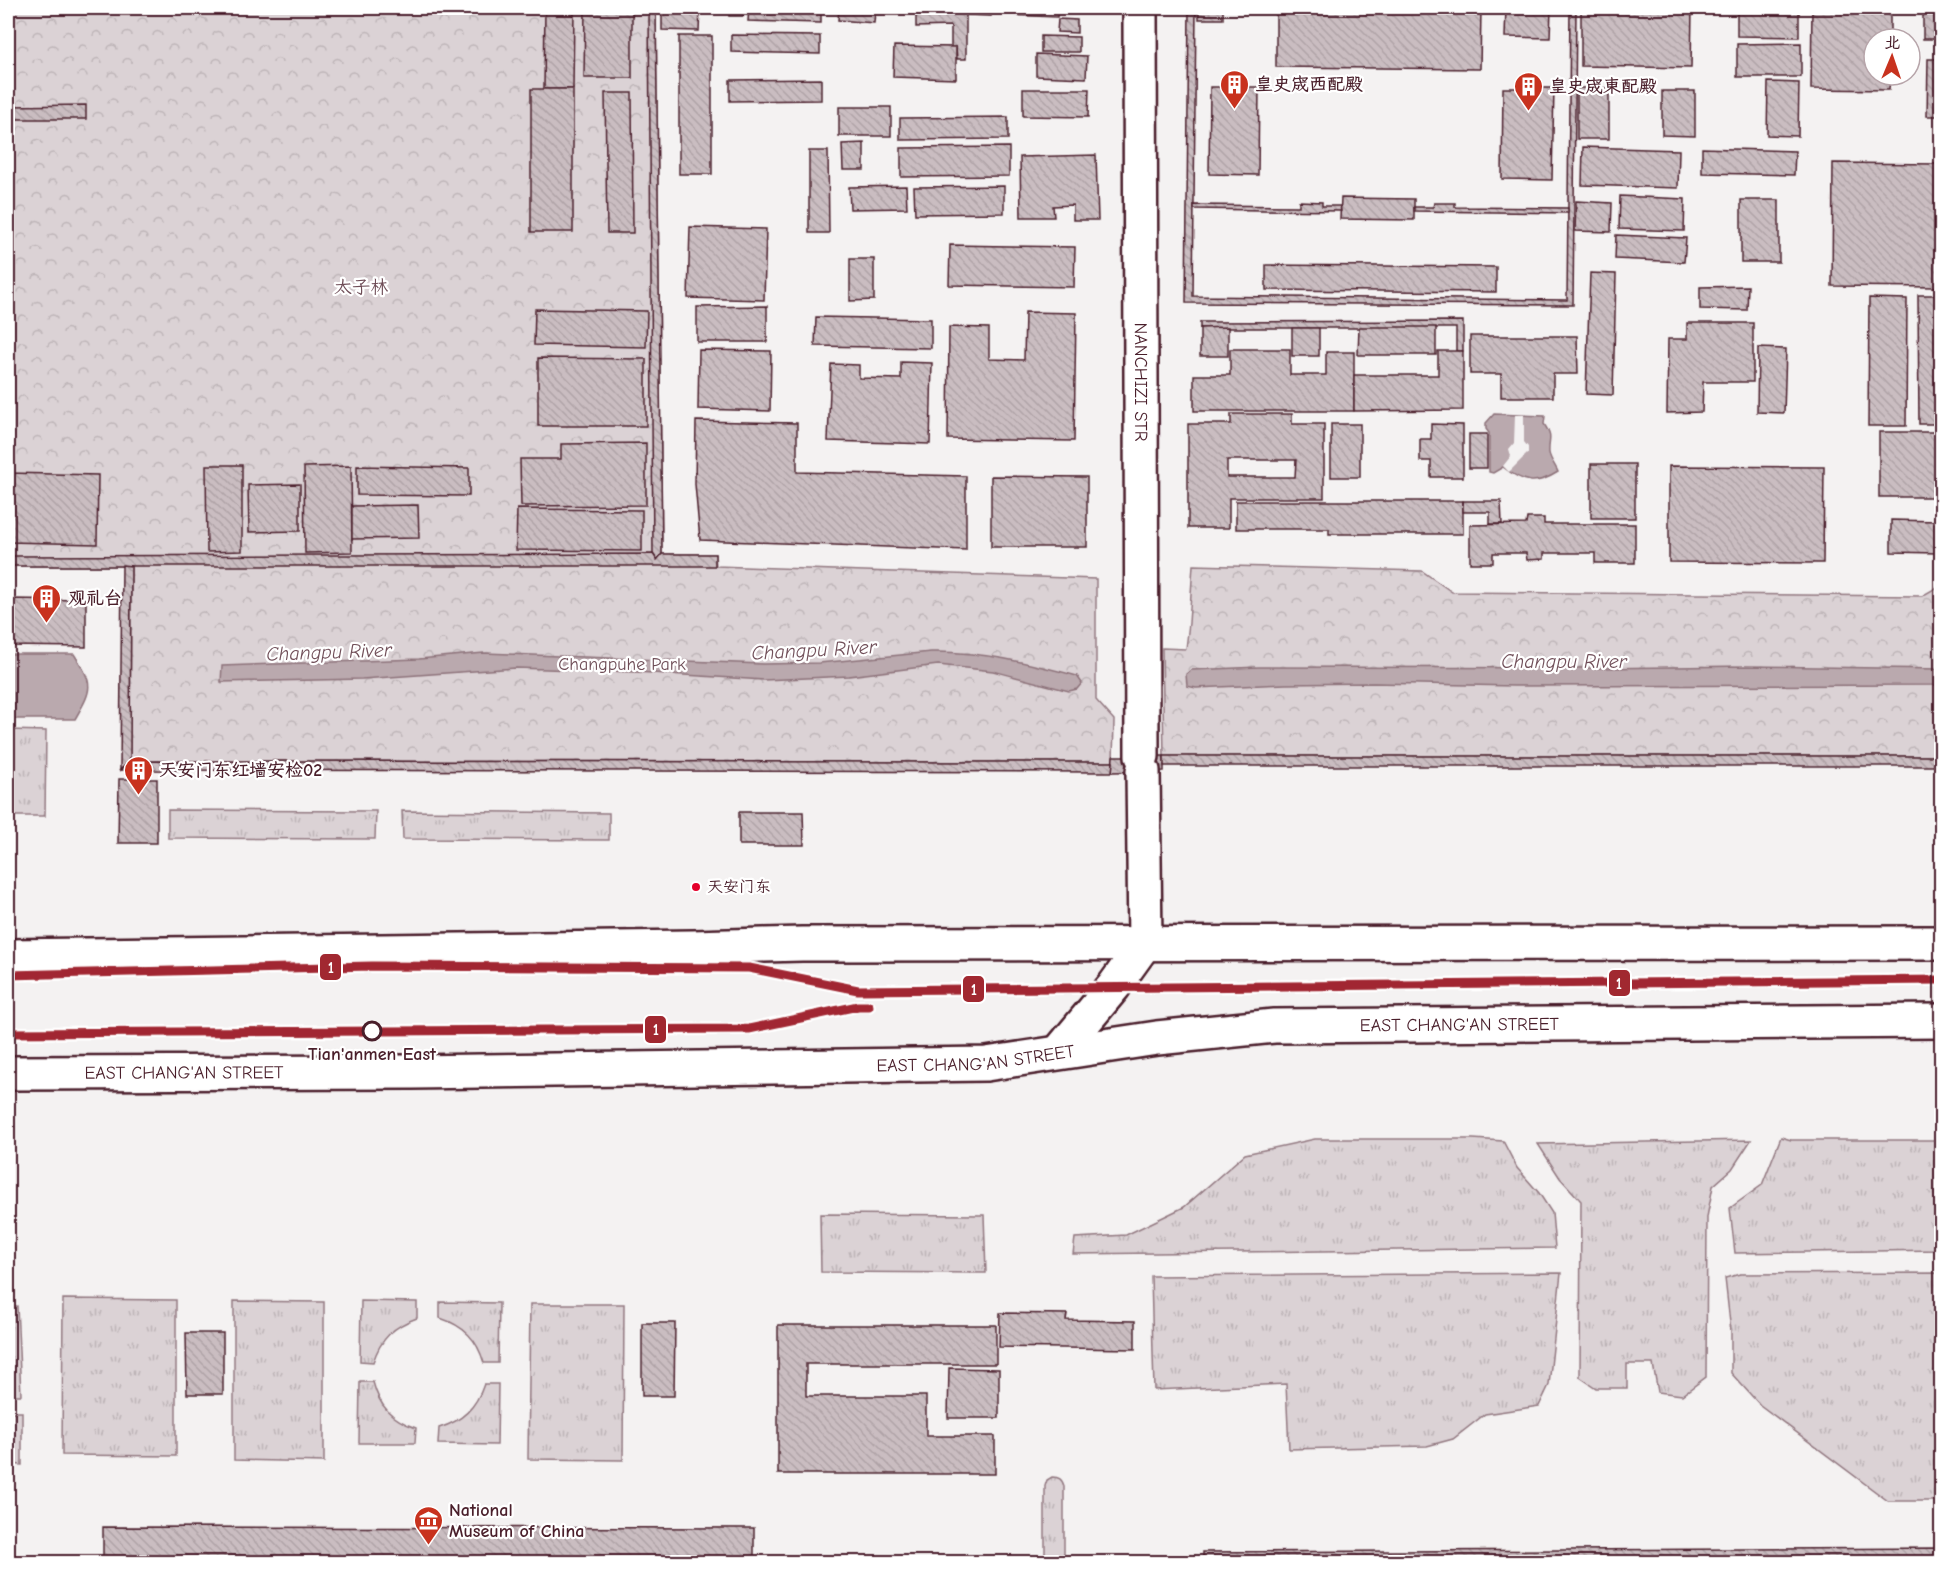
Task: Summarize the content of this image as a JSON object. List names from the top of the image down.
{
  "streets": {
    "main road": ["NANCHIZI STR", "EAST CHANG'AN STREET"]
  },
  "water": ["Changpu River"],
  "parks": ["太子林", "Changpuhe Park"],
  "places": {
    "building": [
      "皇史宬西配殿",
      "皇史宬東配殿",
      "观礼台",
      "天安门东红墙安检02"
    ],
    "other": ["天安门东", "Tian'anmen East"],
    "museum": ["National Museum of China"]
  },
  "lines": ["transit line 1"],
  "north": "top"
}
